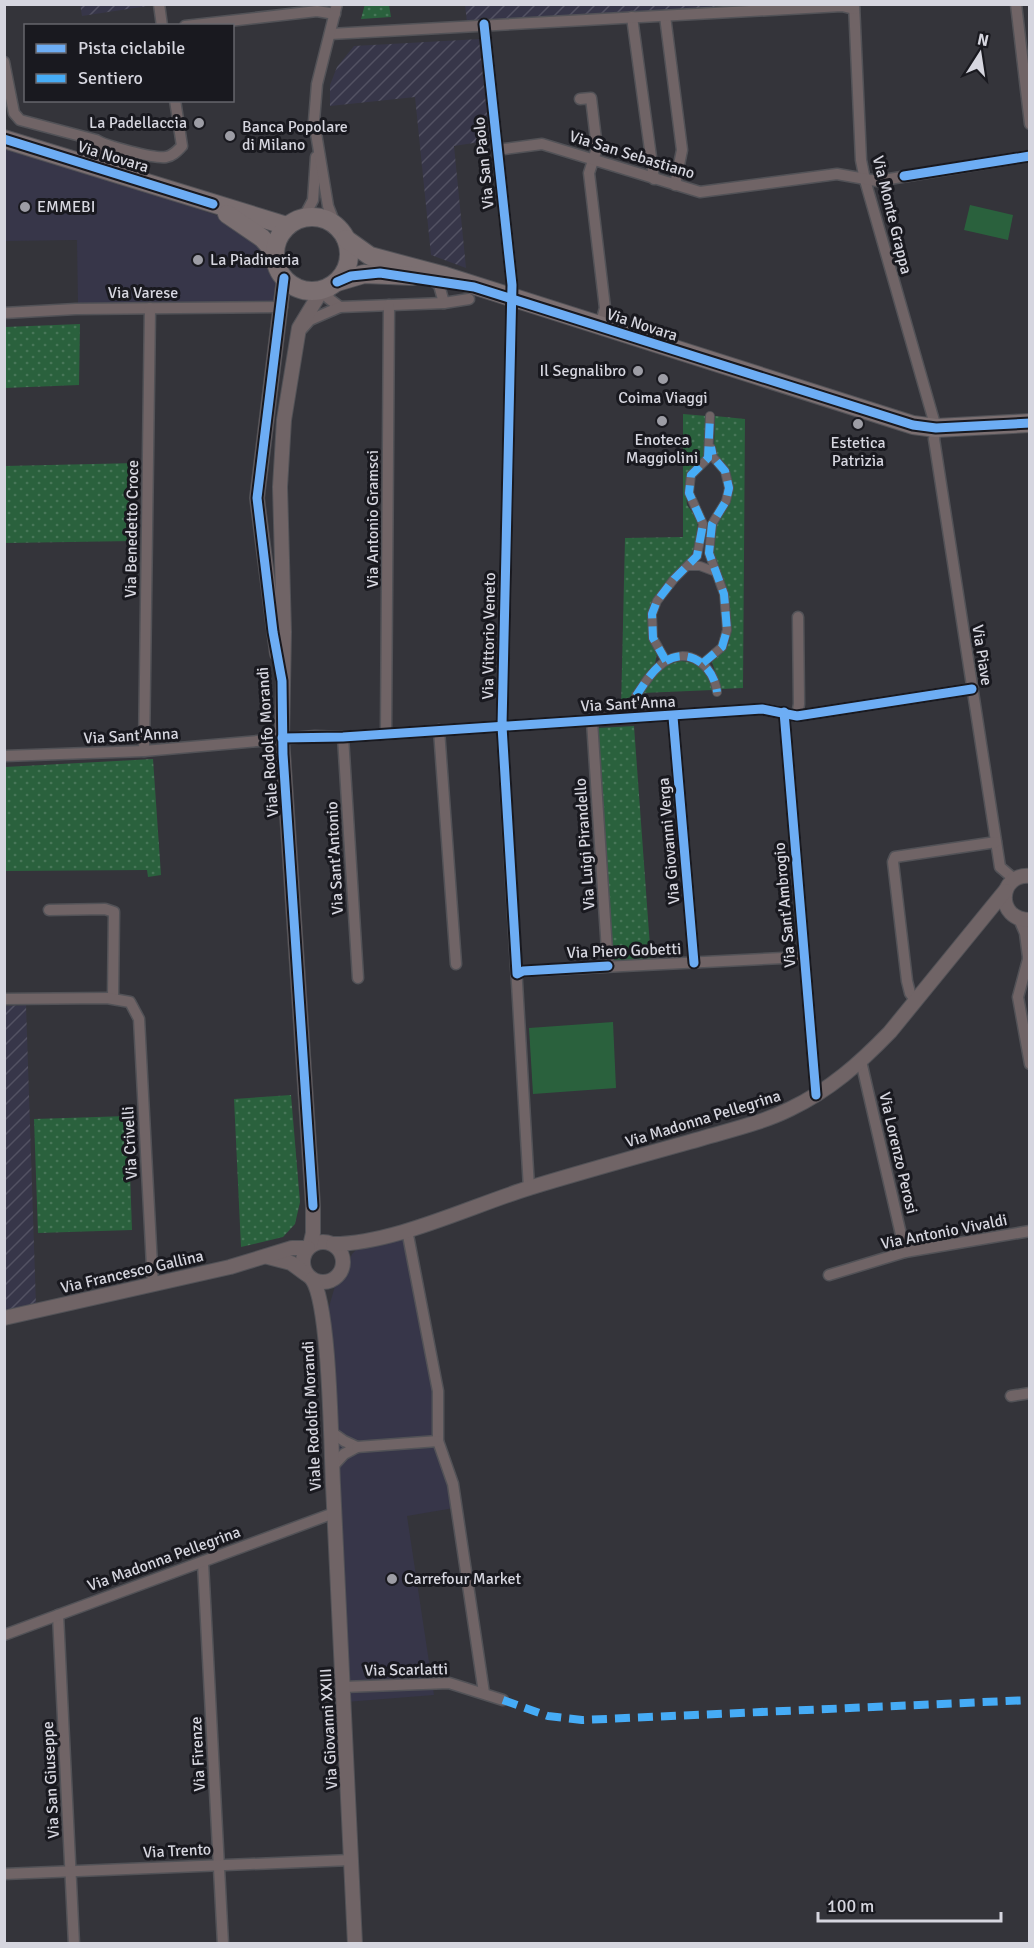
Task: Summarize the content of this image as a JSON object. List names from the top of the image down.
{
  "streets": {
    "main road": ["Via Novara"],
    "street": [
      "Via San Sebastiano",
      "Via San Paolo",
      "Via Monte Grappa",
      "Via Varese",
      "Via Antonio Gramsci",
      "Via Benedetto Croce",
      "Via Vittorio Veneto",
      "Via Piave",
      "Via Sant'Anna",
      "Viale Rodolfo Morandi",
      "Via Giovanni Verga",
      "Via Luigi Pirandello",
      "Via Sant'Antonio",
      "Via Sant'Ambrogio",
      "Via Piero Gobetti",
      "Via Madonna Pellegrina",
      "Via Crivelli",
      "Via Lorenzo Perosi",
      "Via Antonio Vivaldi",
      "Via Francesco Gallina",
      "Via Scarlatti",
      "Via Giovanni XXIII",
      "Via Firenze",
      "Via San Giuseppe",
      "Via Trento"
    ]
  },
  "crossings": [
    ["Via San Sebastiano", "Via San Paolo"],
    ["Via San Sebastiano", "Via Monte Grappa"],
    ["Via Novara", "Via San Paolo"],
    ["Via Novara", "Via Monte Grappa"],
    ["Via Novara", "Via Vittorio Veneto"],
    ["Via Novara", "Via Piave"],
    ["Via Novara", "Viale Rodolfo Morandi"],
    ["Via San Paolo", "Via Vittorio Veneto"],
    ["Via Monte Grappa", "Via Piave"],
    ["Via Varese", "Via Benedetto Croce"],
    ["Via Varese", "Viale Rodolfo Morandi"],
    ["Via Antonio Gramsci", "Via Sant'Anna"],
    ["Via Benedetto Croce", "Via Sant'Anna"],
    ["Via Vittorio Veneto", "Via Sant'Anna"],
    ["Via Vittorio Veneto", "Via Piero Gobetti"],
    ["Via Vittorio Veneto", "Via Madonna Pellegrina"],
    ["Via Piave", "Via Sant'Anna"],
    ["Via Piave", "Via Madonna Pellegrina"],
    ["Via Sant'Anna", "Viale Rodolfo Morandi"],
    ["Via Sant'Anna", "Via Giovanni Verga"],
    ["Via Sant'Anna", "Via Luigi Pirandello"],
    ["Via Sant'Anna", "Via Sant'Antonio"],
    ["Via Sant'Anna", "Via Sant'Ambrogio"],
    ["Viale Rodolfo Morandi", "Via Madonna Pellegrina"],
    ["Viale Rodolfo Morandi", "Via Francesco Gallina"],
    ["Viale Rodolfo Morandi", "Via Giovanni XXIII"],
    ["Via Giovanni Verga", "Via Piero Gobetti"],
    ["Via Luigi Pirandello", "Via Piero Gobetti"],
    ["Via Sant'Ambrogio", "Via Piero Gobetti"],
    ["Via Sant'Ambrogio", "Via Madonna Pellegrina"],
    ["Via Madonna Pellegrina", "Via Lorenzo Perosi"],
    ["Via Madonna Pellegrina", "Via Francesco Gallina"],
    ["Via Madonna Pellegrina", "Via Giovanni XXIII"],
    ["Via Madonna Pellegrina", "Via Firenze"],
    ["Via Madonna Pellegrina", "Via San Giuseppe"],
    ["Via Crivelli", "Via Francesco Gallina"],
    ["Via Lorenzo Perosi", "Via Antonio Vivaldi"],
    ["Via Scarlatti", "Via Giovanni XXIII"],
    ["Via Giovanni XXIII", "Via Trento"],
    ["Via Firenze", "Via Trento"],
    ["Via San Giuseppe", "Via Trento"]
  ],
  "places": [
    "La Padellaccia",
    "Banca Popolare di Milano",
    "EMMEBI",
    "La Piadineria",
    "Il Segnalibro",
    "Coima Viaggi",
    "Enoteca Maggiolini",
    "Estetica Patrizia",
    "Carrefour Market"
  ],
  "legend": ["Pista ciclabile", "Sentiero"],
  "scale_bar": "100 m",
  "north": "top"
}
